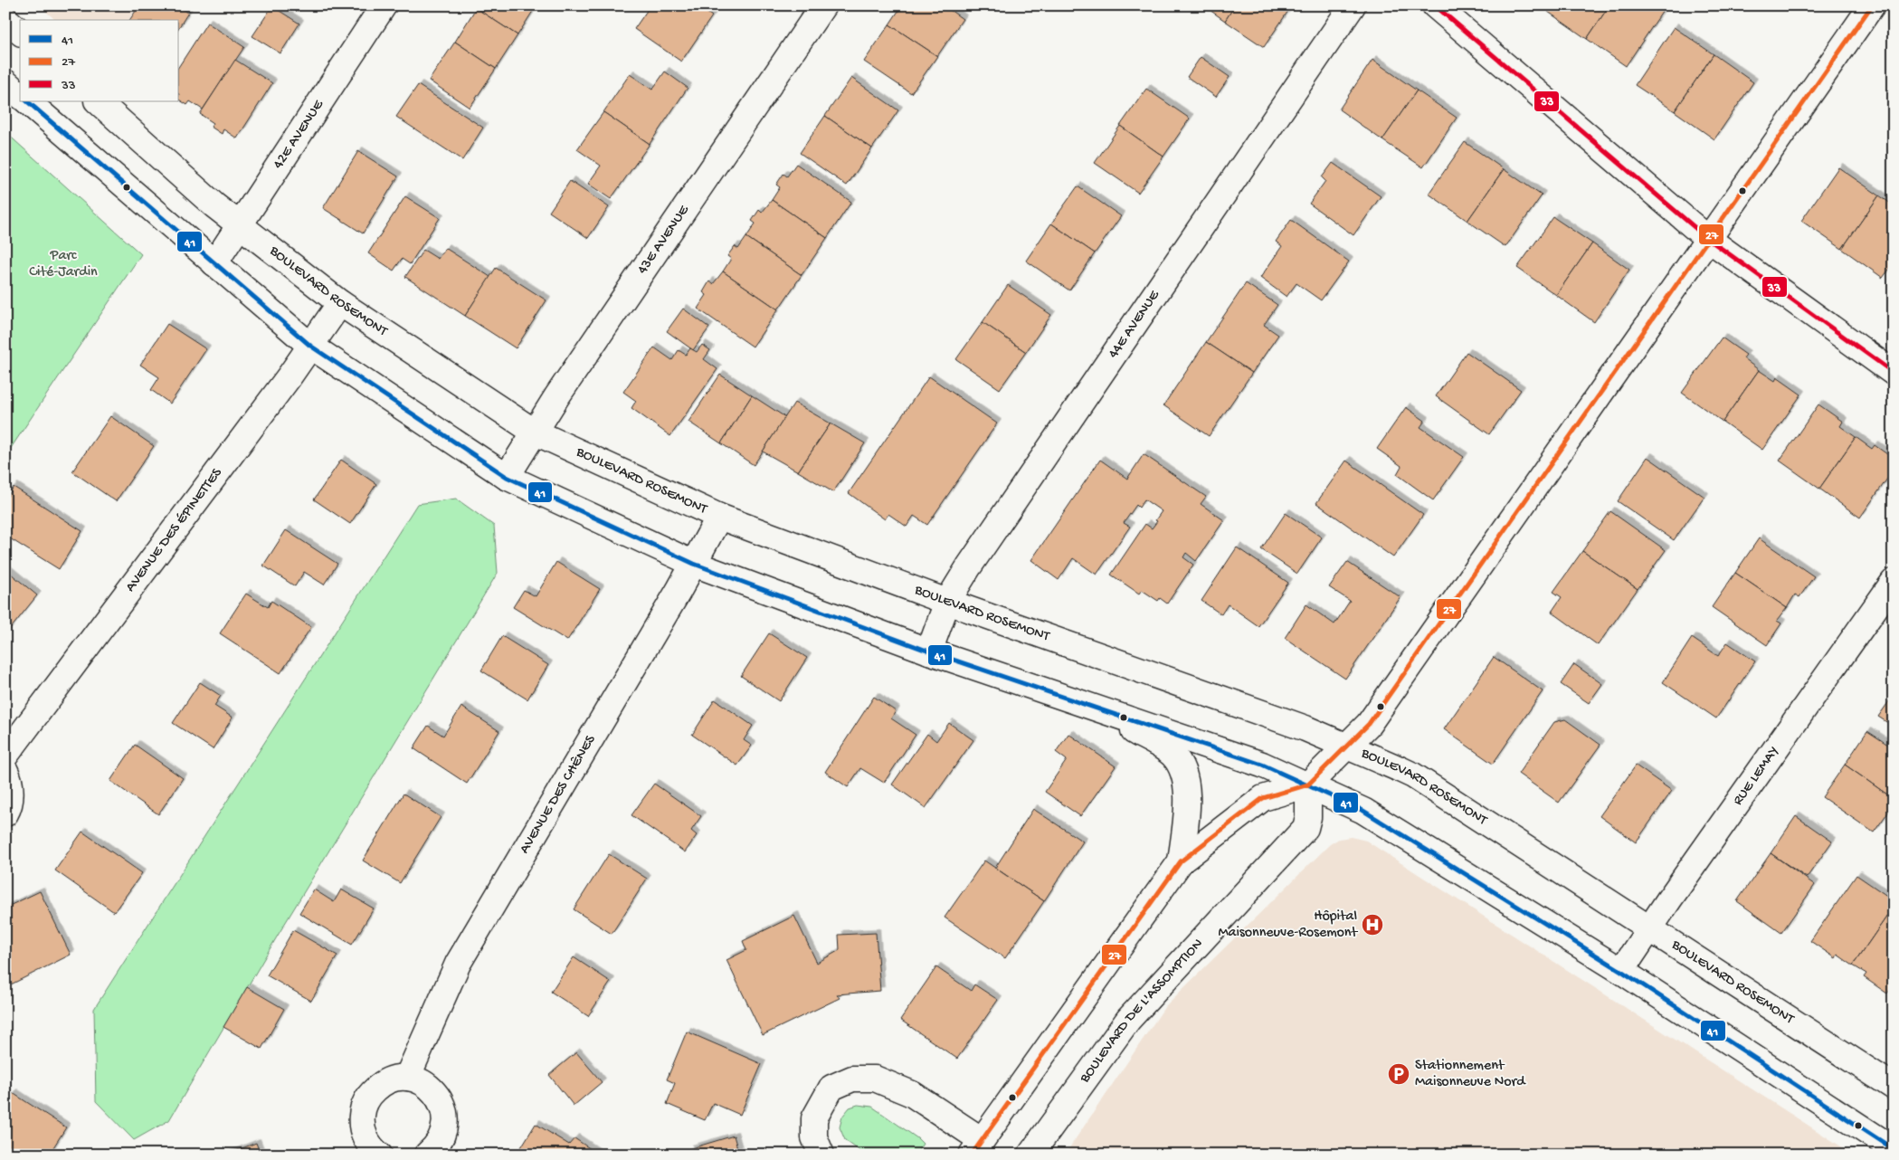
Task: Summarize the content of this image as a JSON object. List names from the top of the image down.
{
  "streets": {
    "street": [
      "42E AVENUE",
      "43E AVENUE",
      "BOULEVARD ROSEMONT",
      "44E AVENUE",
      "AVENUE DES ÉPINETTES",
      "RUE LEMAY",
      "AVENUE DES CHÊNES",
      "BOULEVARD DE L'ASSOMPTION"
    ]
  },
  "crossings": [
    ["42E AVENUE", "BOULEVARD ROSEMONT"],
    ["43E AVENUE", "BOULEVARD ROSEMONT"],
    ["BOULEVARD ROSEMONT", "44E AVENUE"],
    ["BOULEVARD ROSEMONT", "AVENUE DES ÉPINETTES"],
    ["BOULEVARD ROSEMONT", "RUE LEMAY"],
    ["BOULEVARD ROSEMONT", "AVENUE DES CHÊNES"]
  ],
  "parks": ["Parc Cité-Jardin"],
  "places": {
    "hospital": ["Hôpital Maisonneuve-Rosemont"],
    "parking": ["Stationnement Maisonneuve Nord"]
  },
  "lines": ["transit line 27", "transit line 33", "transit line 41"],
  "legend": ["41", "27", "33"]
}
